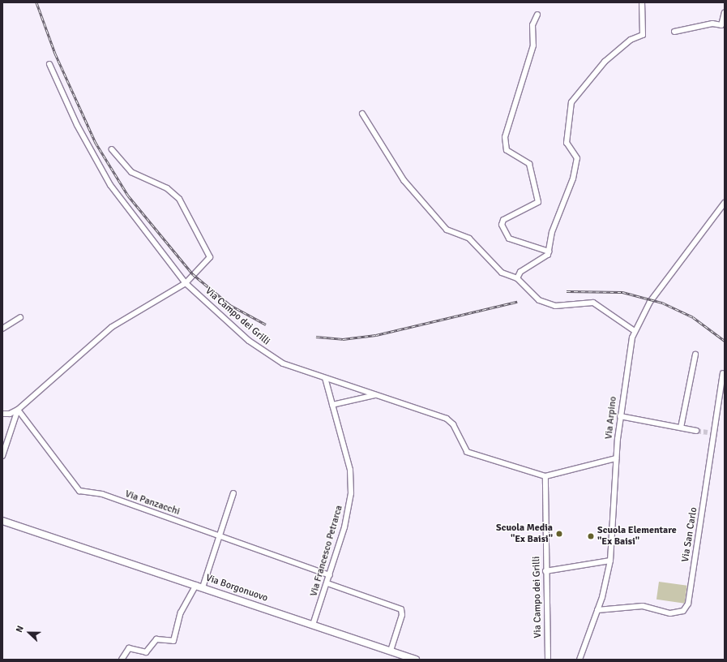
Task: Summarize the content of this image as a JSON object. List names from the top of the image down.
{
  "streets": {
    "main road": ["Via Borgonuovo"],
    "street": [
      "Via Campo dei Grilli",
      "Via Arpino",
      "Via Panzacchi",
      "Via San Carlo",
      "Via Francesco Petrarca"
    ]
  },
  "crossings": [
    ["Via Campo dei Grilli", "Via Francesco Petrarca"],
    ["Via Arpino", "Via San Carlo"],
    ["Via Panzacchi", "Via Francesco Petrarca"],
    ["Via Francesco Petrarca", "Via Borgonuovo"]
  ],
  "places": ["Scuola Media \"Ex Baisi\"", "Scuola Elementare \"Ex Baisi\""],
  "north": "left"
}
